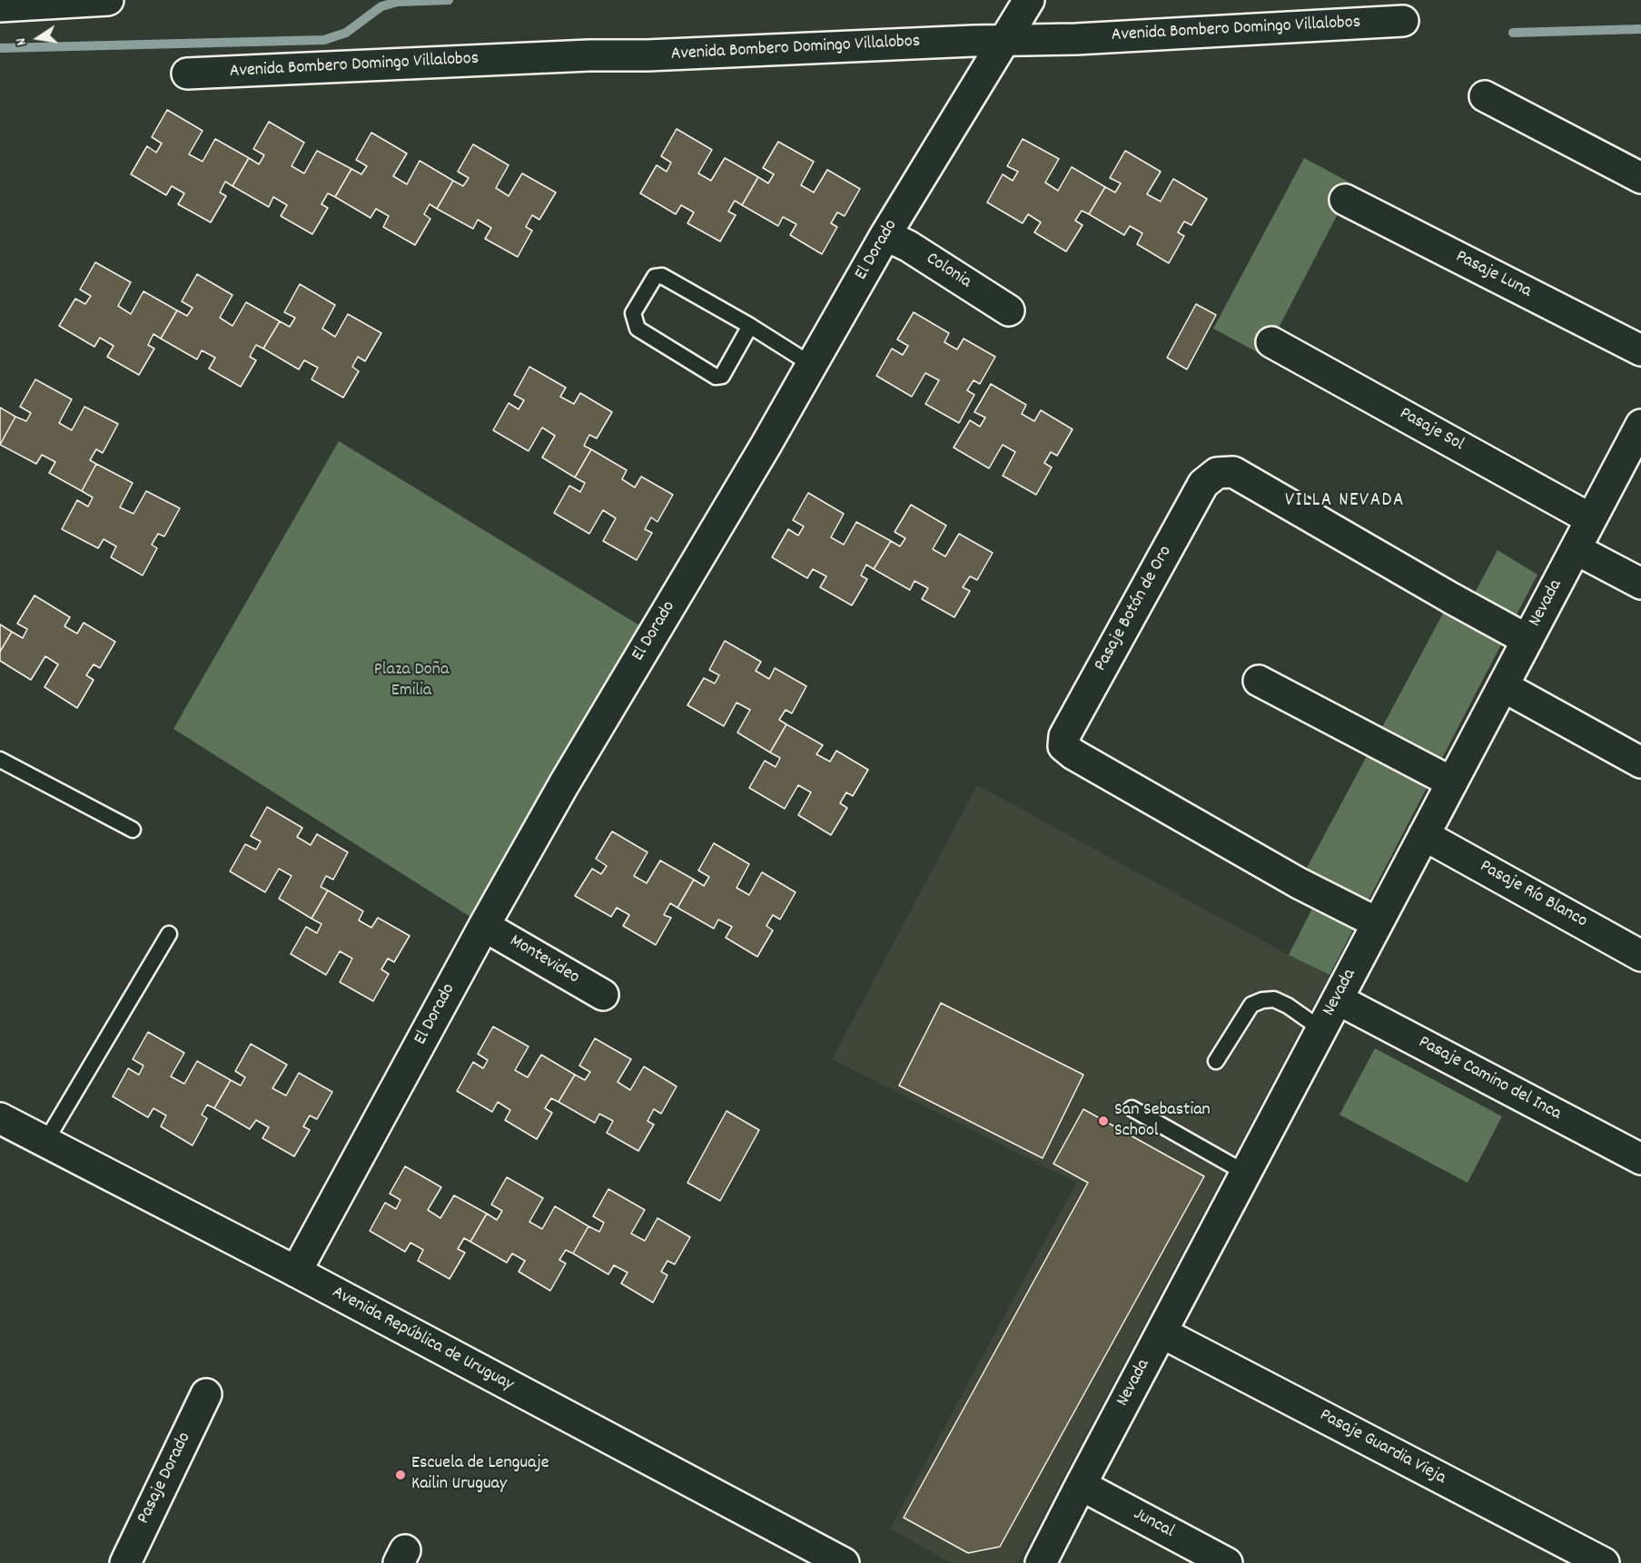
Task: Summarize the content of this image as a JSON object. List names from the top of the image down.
{
  "streets": {
    "street": [
      "Avenida Bombero Domingo Villalobos",
      "El Dorado",
      "Colonia",
      "Pasaje Luna",
      "Pasaje Sol",
      "Nevada",
      "Pasaje Botón de Oro",
      "Pasaje Río Blanco",
      "Montevideo",
      "Pasaje Camino del Inca",
      "Avenida República de Uruguay",
      "Pasaje Guardia Vieja",
      "Pasaje Dorado",
      "Juncal"
    ]
  },
  "crossings": [
    ["Avenida Bombero Domingo Villalobos", "El Dorado"],
    ["El Dorado", "Colonia"],
    ["El Dorado", "Montevideo"],
    ["El Dorado", "Avenida República de Uruguay"],
    ["Pasaje Sol", "Nevada"],
    ["Nevada", "Pasaje Botón de Oro"],
    ["Nevada", "Pasaje Río Blanco"],
    ["Nevada", "Pasaje Camino del Inca"],
    ["Nevada", "Pasaje Guardia Vieja"],
    ["Nevada", "Juncal"]
  ],
  "districts": ["VILLA NEVADA"],
  "parks": ["Plaza Doña Emilia"],
  "places": ["San Sebastian School", "Escuela de Lenguaje Kailin Uruguay"],
  "north": "left"
}
